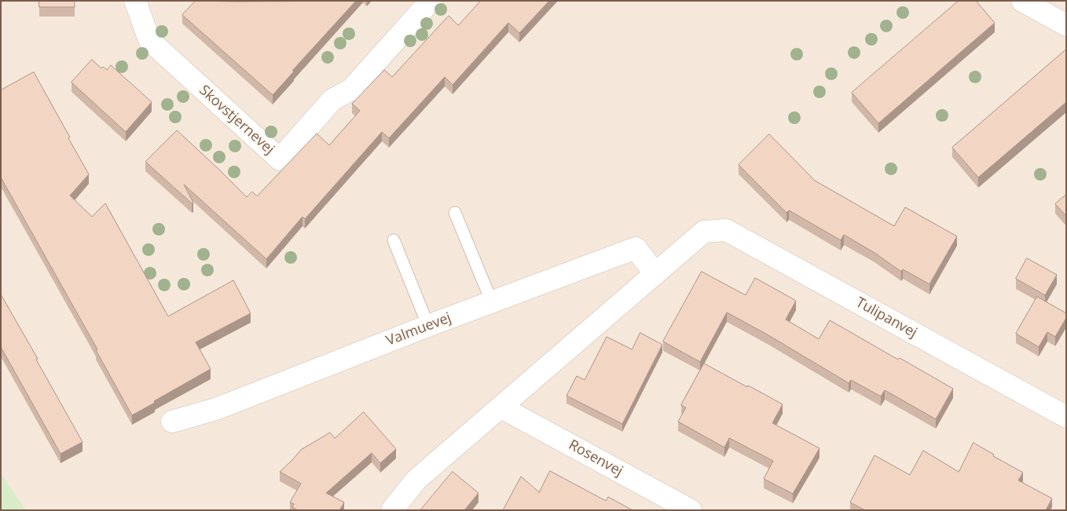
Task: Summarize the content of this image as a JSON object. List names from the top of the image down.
{
  "streets": {
    "street": [
      "Skovstjernevej",
      "Tulipanvej",
      "Valmuevej",
      "Rosenvej"
    ]
  },
  "crossings": [
    ["Tulipanvej", "Valmuevej"]
  ]
}
